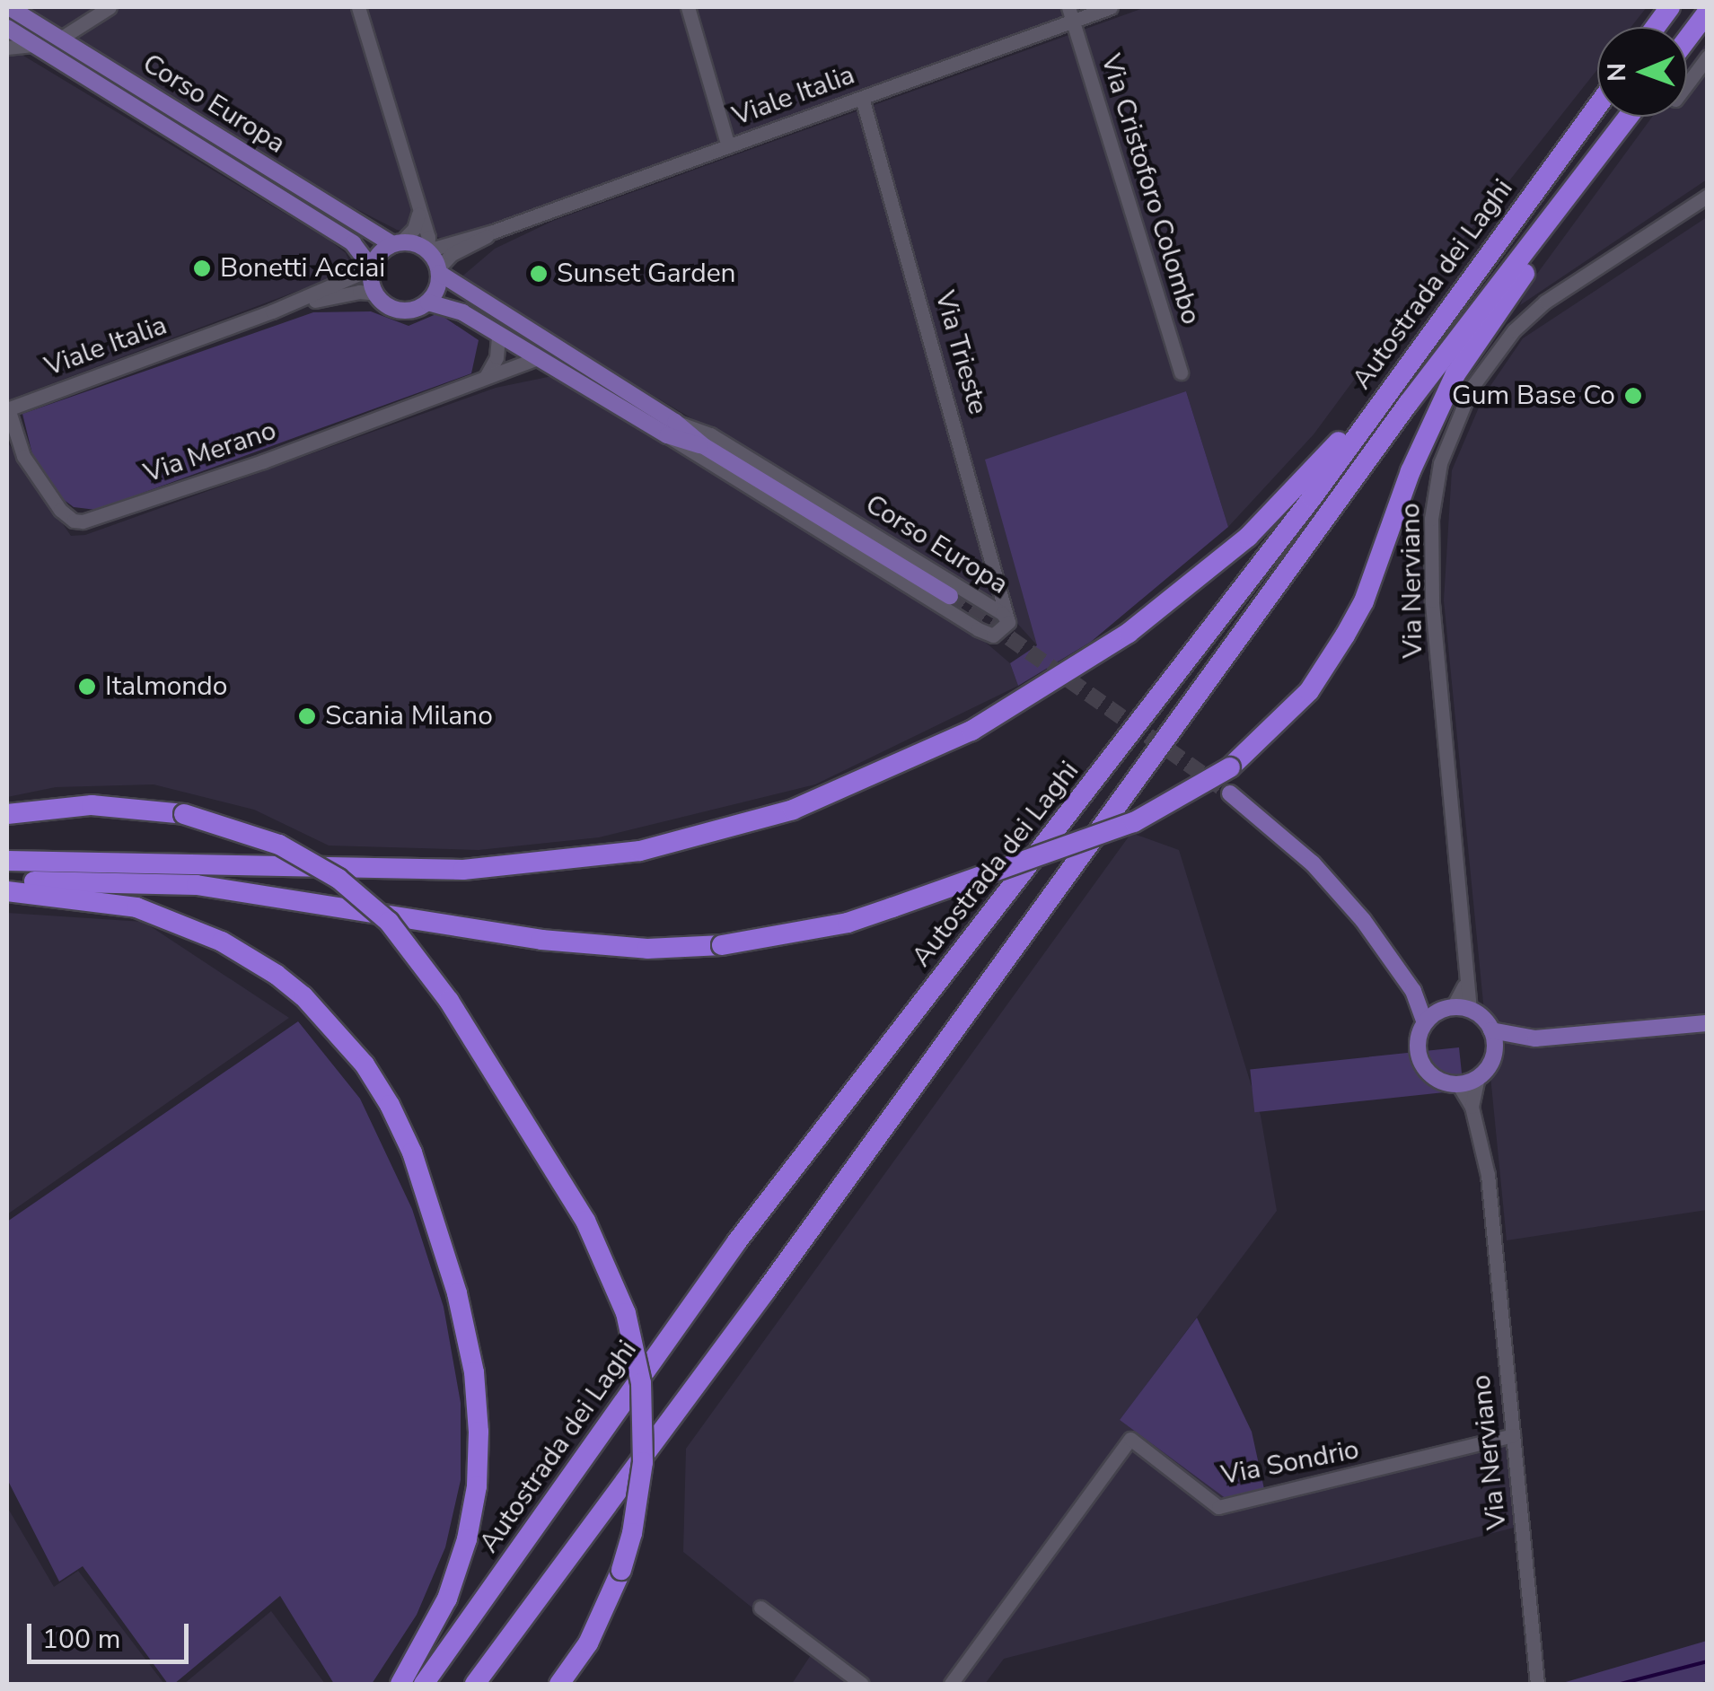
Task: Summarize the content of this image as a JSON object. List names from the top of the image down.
{
  "streets": {
    "highway": ["Autostrada dei Laghi"],
    "main road": ["Corso Europa"],
    "street": [
      "Viale Italia",
      "Via Cristoforo Colombo",
      "Via Trieste",
      "Via Merano",
      "Via Nerviano",
      "Via Sondrio"
    ]
  },
  "crossings": [
    ["Viale Italia", "Corso Europa"],
    ["Viale Italia", "Via Cristoforo Colombo"],
    ["Viale Italia", "Via Trieste"],
    ["Viale Italia", "Via Merano"],
    ["Corso Europa", "Via Trieste"],
    ["Corso Europa", "Via Merano"],
    ["Via Nerviano", "Via Sondrio"]
  ],
  "places": [
    "Bonetti Acciai",
    "Sunset Garden",
    "Gum Base Co",
    "Italmondo",
    "Scania Milano"
  ],
  "scale_bar": "100 m",
  "north": "left"
}
